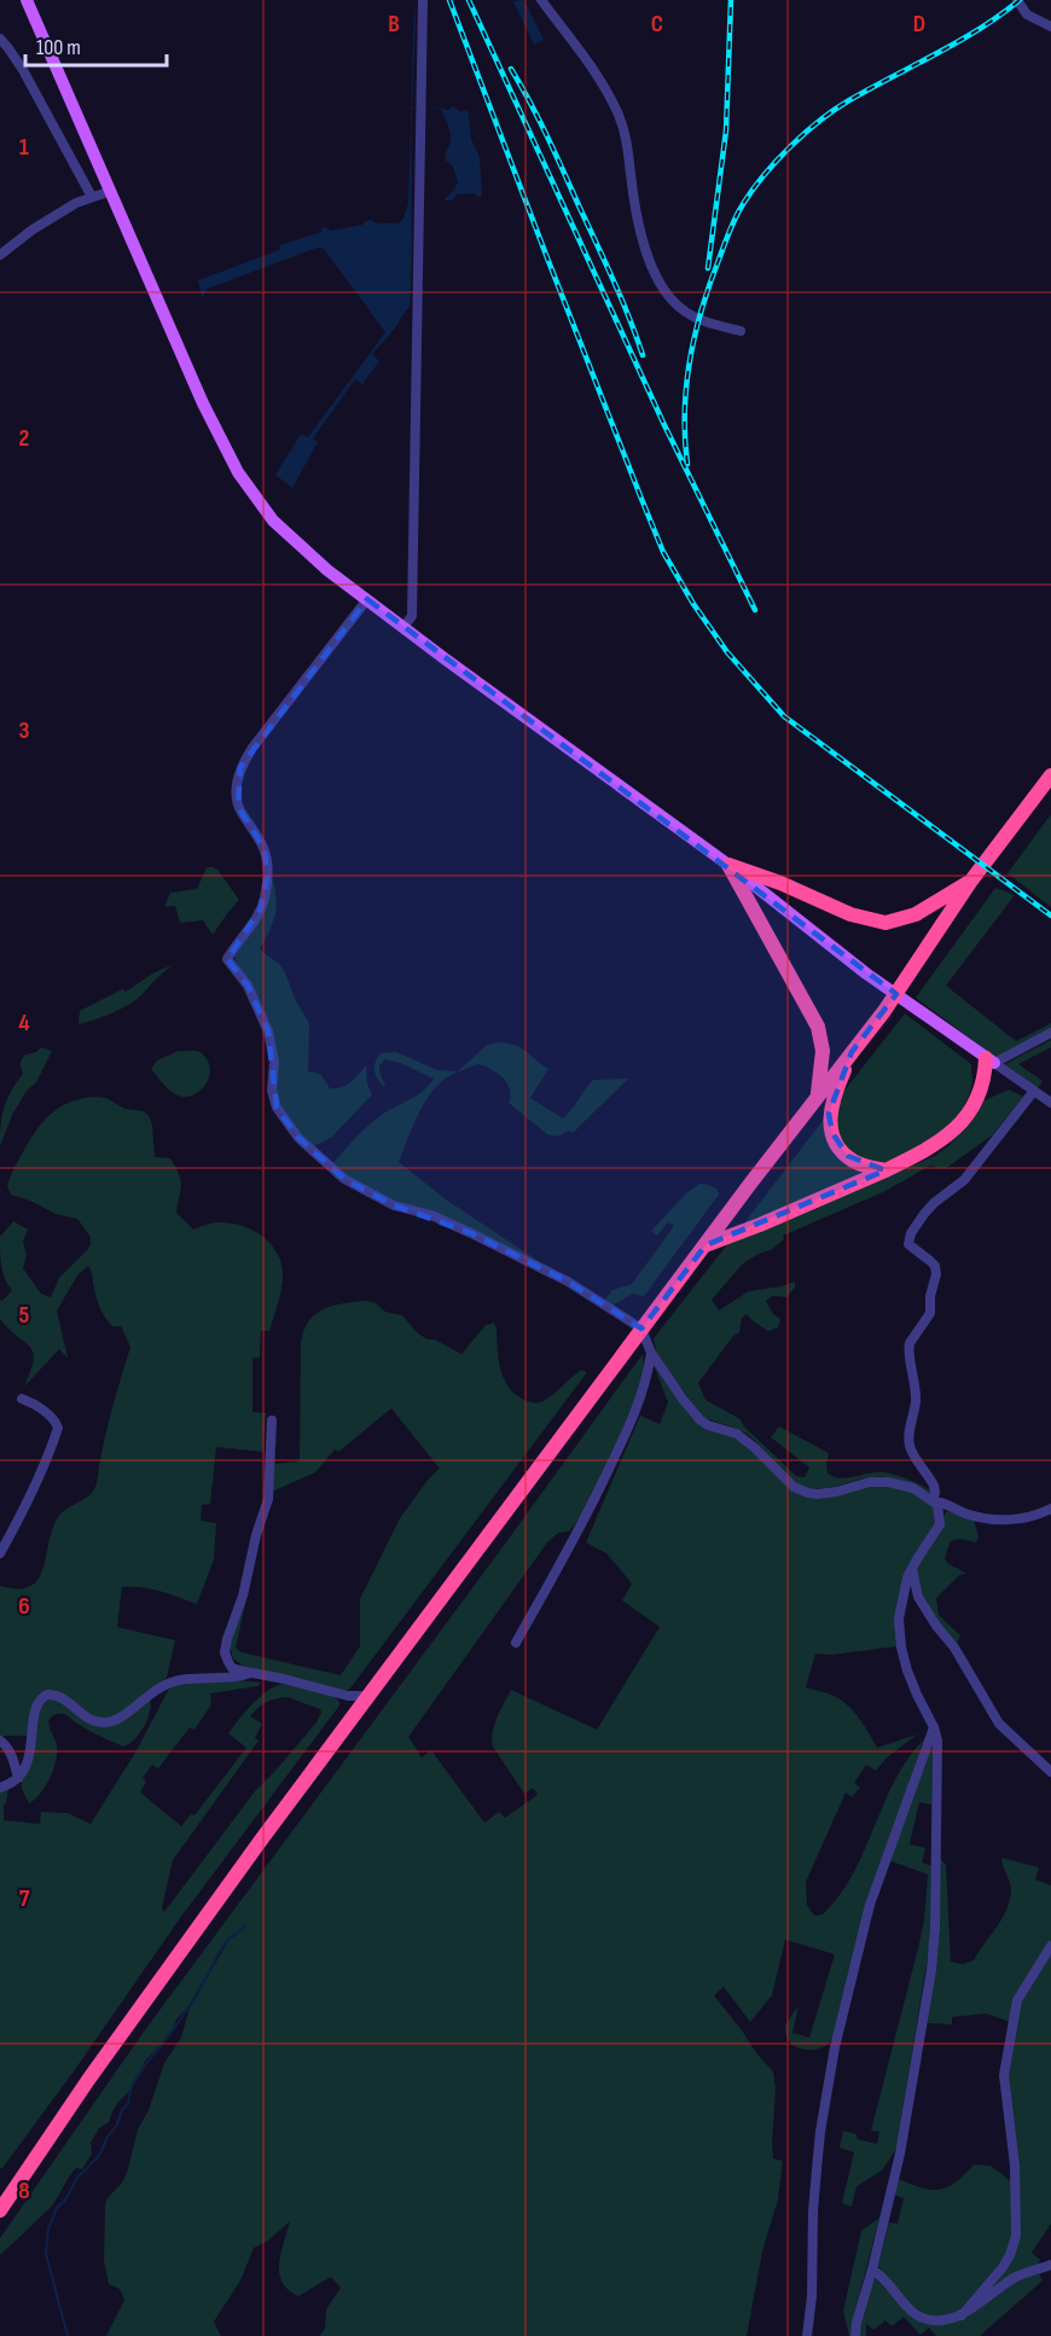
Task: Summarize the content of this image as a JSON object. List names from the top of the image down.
{
  "scale_bar": "100 m",
  "grid": {
    "columns": ["B", "C", "D"],
    "rows": [
      "1",
      "2",
      "3",
      "4",
      "5",
      "6",
      "7",
      "8"
    ]
  }
}
